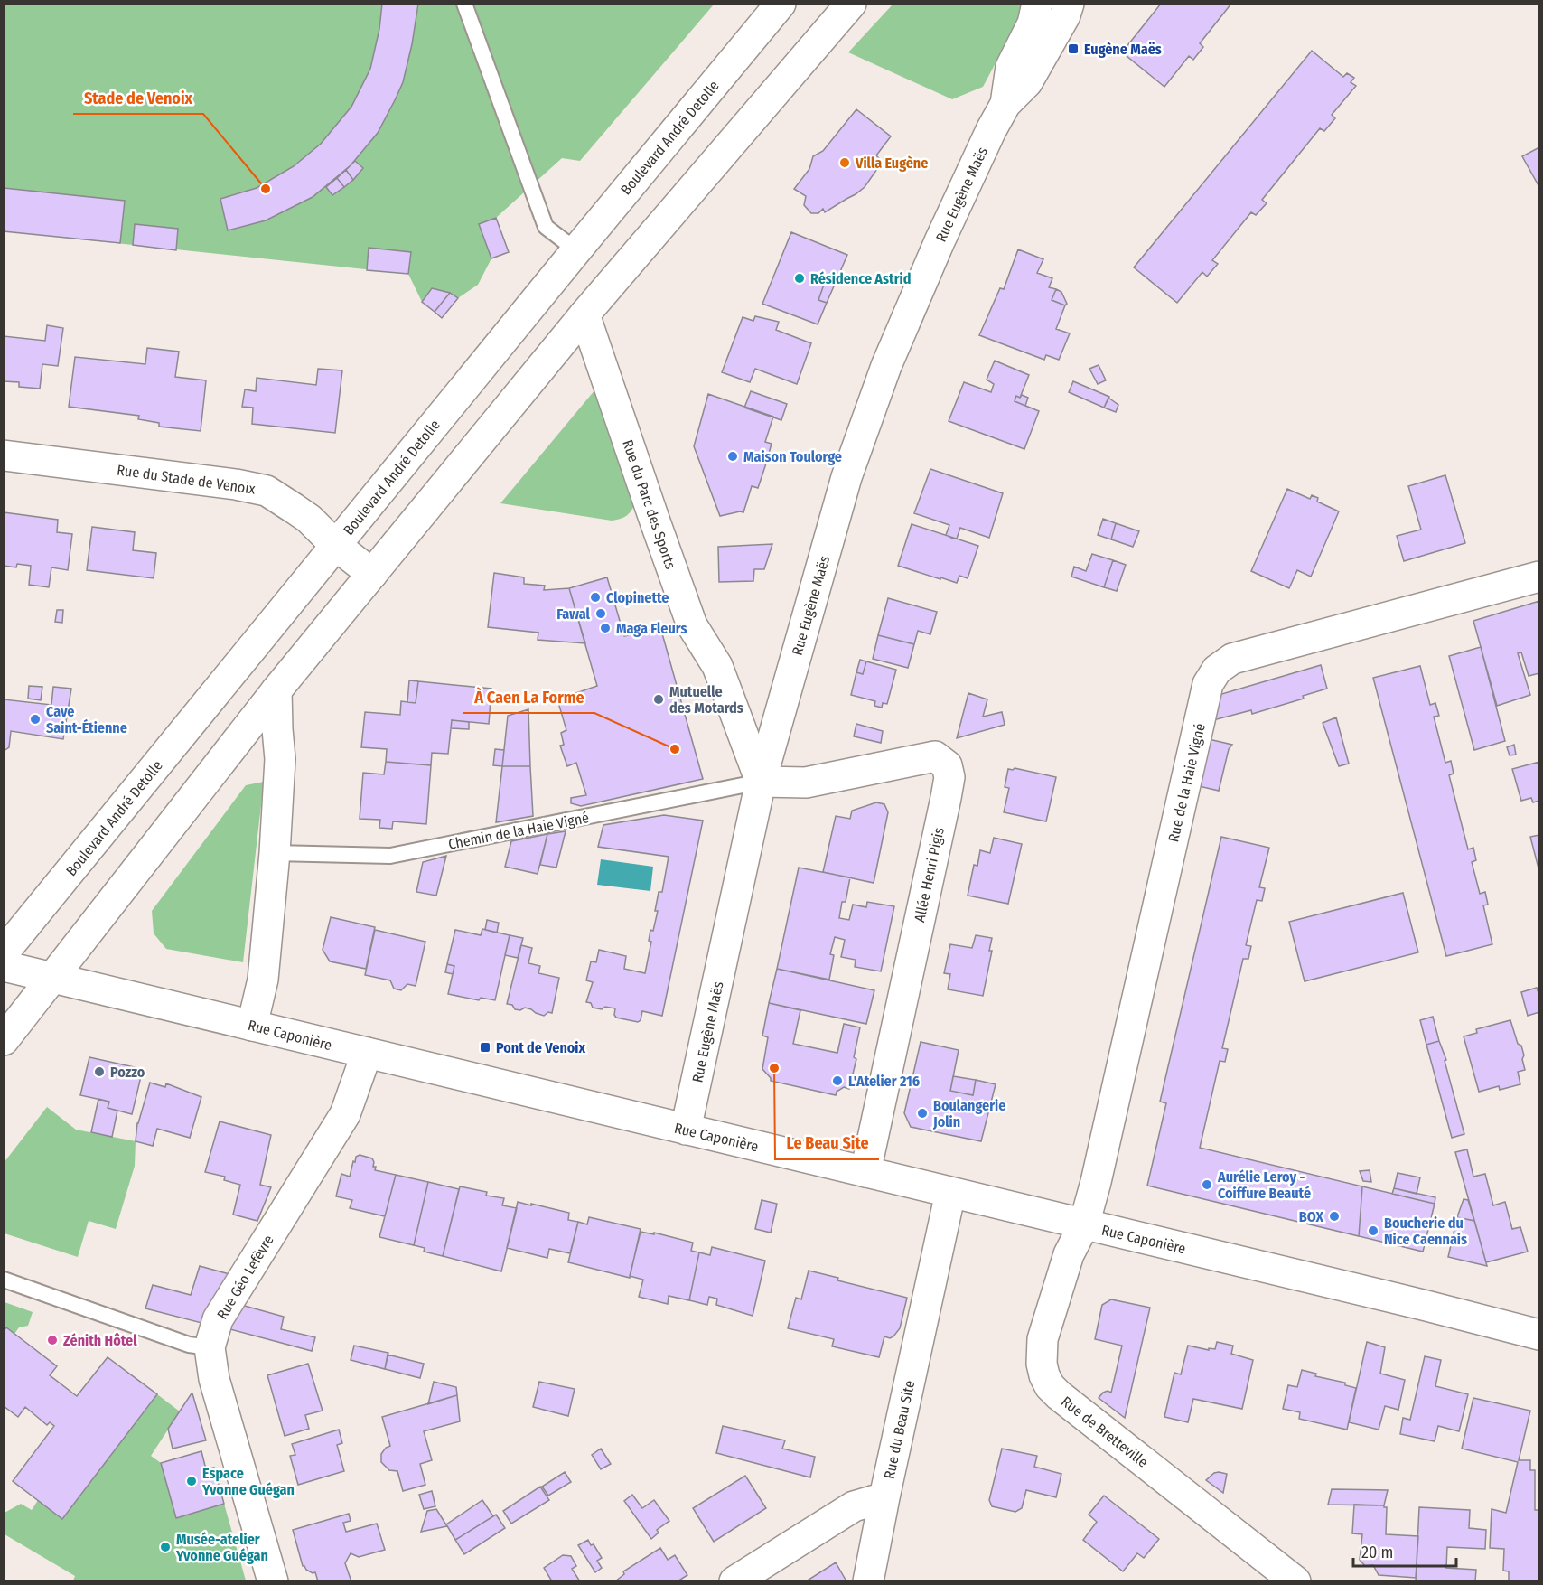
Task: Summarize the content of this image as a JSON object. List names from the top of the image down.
{
  "streets": {
    "street": [
      "Boulevard André Detolle",
      "Rue Eugène Maës",
      "Rue du Stade de Venoix",
      "Rue du Parc des Sports",
      "Rue de la Haie Vigné",
      "Allée Henri Pigis",
      "Rue Caponière",
      "Rue Géo Lefèvre",
      "Rue du Beau Site",
      "Rue de Bretteville"
    ],
    "lane": ["Chemin de la Haie Vigné"]
  },
  "crossings": [
    ["Boulevard André Detolle", "Rue du Stade de Venoix"],
    ["Boulevard André Detolle", "Rue Caponière"],
    ["Rue Eugène Maës", "Rue du Parc des Sports"],
    ["Rue Eugène Maës", "Chemin de la Haie Vigné"],
    ["Rue Eugène Maës", "Allée Henri Pigis"],
    ["Rue Eugène Maës", "Rue Caponière"],
    ["Rue du Parc des Sports", "Chemin de la Haie Vigné"],
    ["Rue du Parc des Sports", "Allée Henri Pigis"],
    ["Rue de la Haie Vigné", "Rue Caponière"],
    ["Rue de la Haie Vigné", "Rue de Bretteville"],
    ["Chemin de la Haie Vigné", "Allée Henri Pigis"],
    ["Allée Henri Pigis", "Rue Caponière"],
    ["Rue Caponière", "Rue Géo Lefèvre"],
    ["Rue Caponière", "Rue du Beau Site"],
    ["Rue Caponière", "Rue de Bretteville"]
  ],
  "places": {
    "transit": ["Eugène Maës", "Pont de Venoix"],
    "other": [
      "Villa Eugène",
      "Stade de Venoix",
      "Résidence Astrid",
      "Maison Toulorge",
      "Clopinette",
      "Fawal",
      "Maga Fleurs",
      "Mutuelle des Motards",
      "Cave Saint-Étienne",
      "À Caen La Forme",
      "Le Beau Site",
      "Pozzo",
      "L'Atelier 216",
      "Boulangerie Jolin",
      "Aurélie Leroy - Coiffure Beauté",
      "BOX",
      "Boucherie du Nice Caennais",
      "Zénith Hôtel",
      "Espace Yvonne Guégan",
      "Musée-atelier Yvonne Guégan"
    ]
  },
  "scale_bar": "20 m"
}
